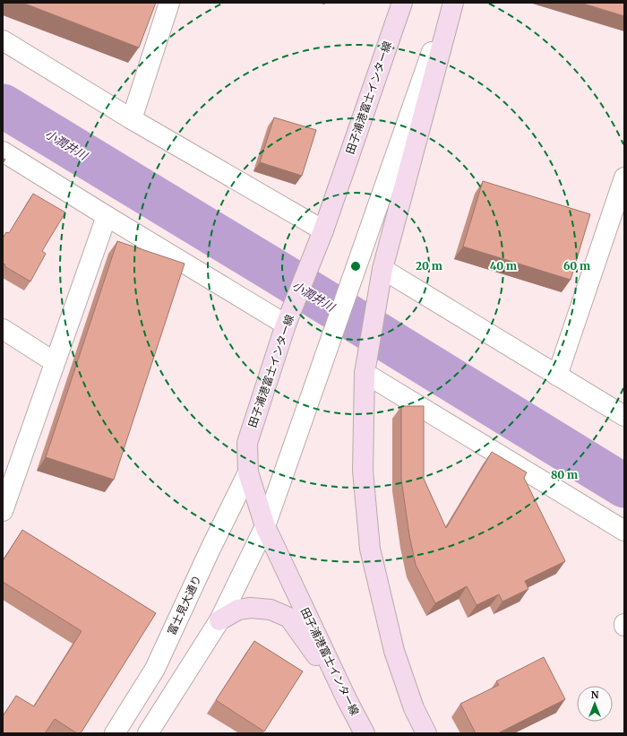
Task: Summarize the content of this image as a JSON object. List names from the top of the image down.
{
  "streets": {
    "main road": ["田子浦港富士インター線"],
    "street": ["富士見大通り"]
  },
  "crossings": [
    ["田子浦港富士インター線", "富士見大通り"]
  ],
  "water": ["小潤井川"],
  "north": "top",
  "rings": [
    "20 m",
    "40 m",
    "60 m",
    "80 m"
  ]
}
